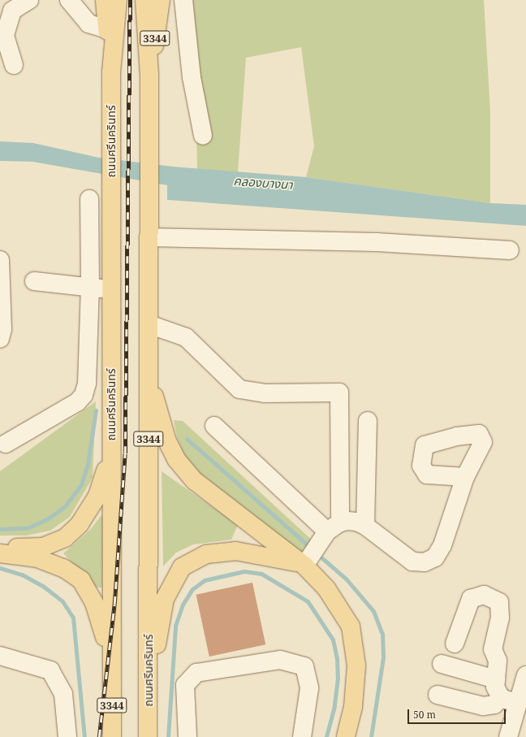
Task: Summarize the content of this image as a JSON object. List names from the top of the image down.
{
  "streets": {
    "main road": ["3344", "ถนนศรีนครินทร์"]
  },
  "water": ["คลองบางนา"],
  "scale_bar": "50 m"
}
